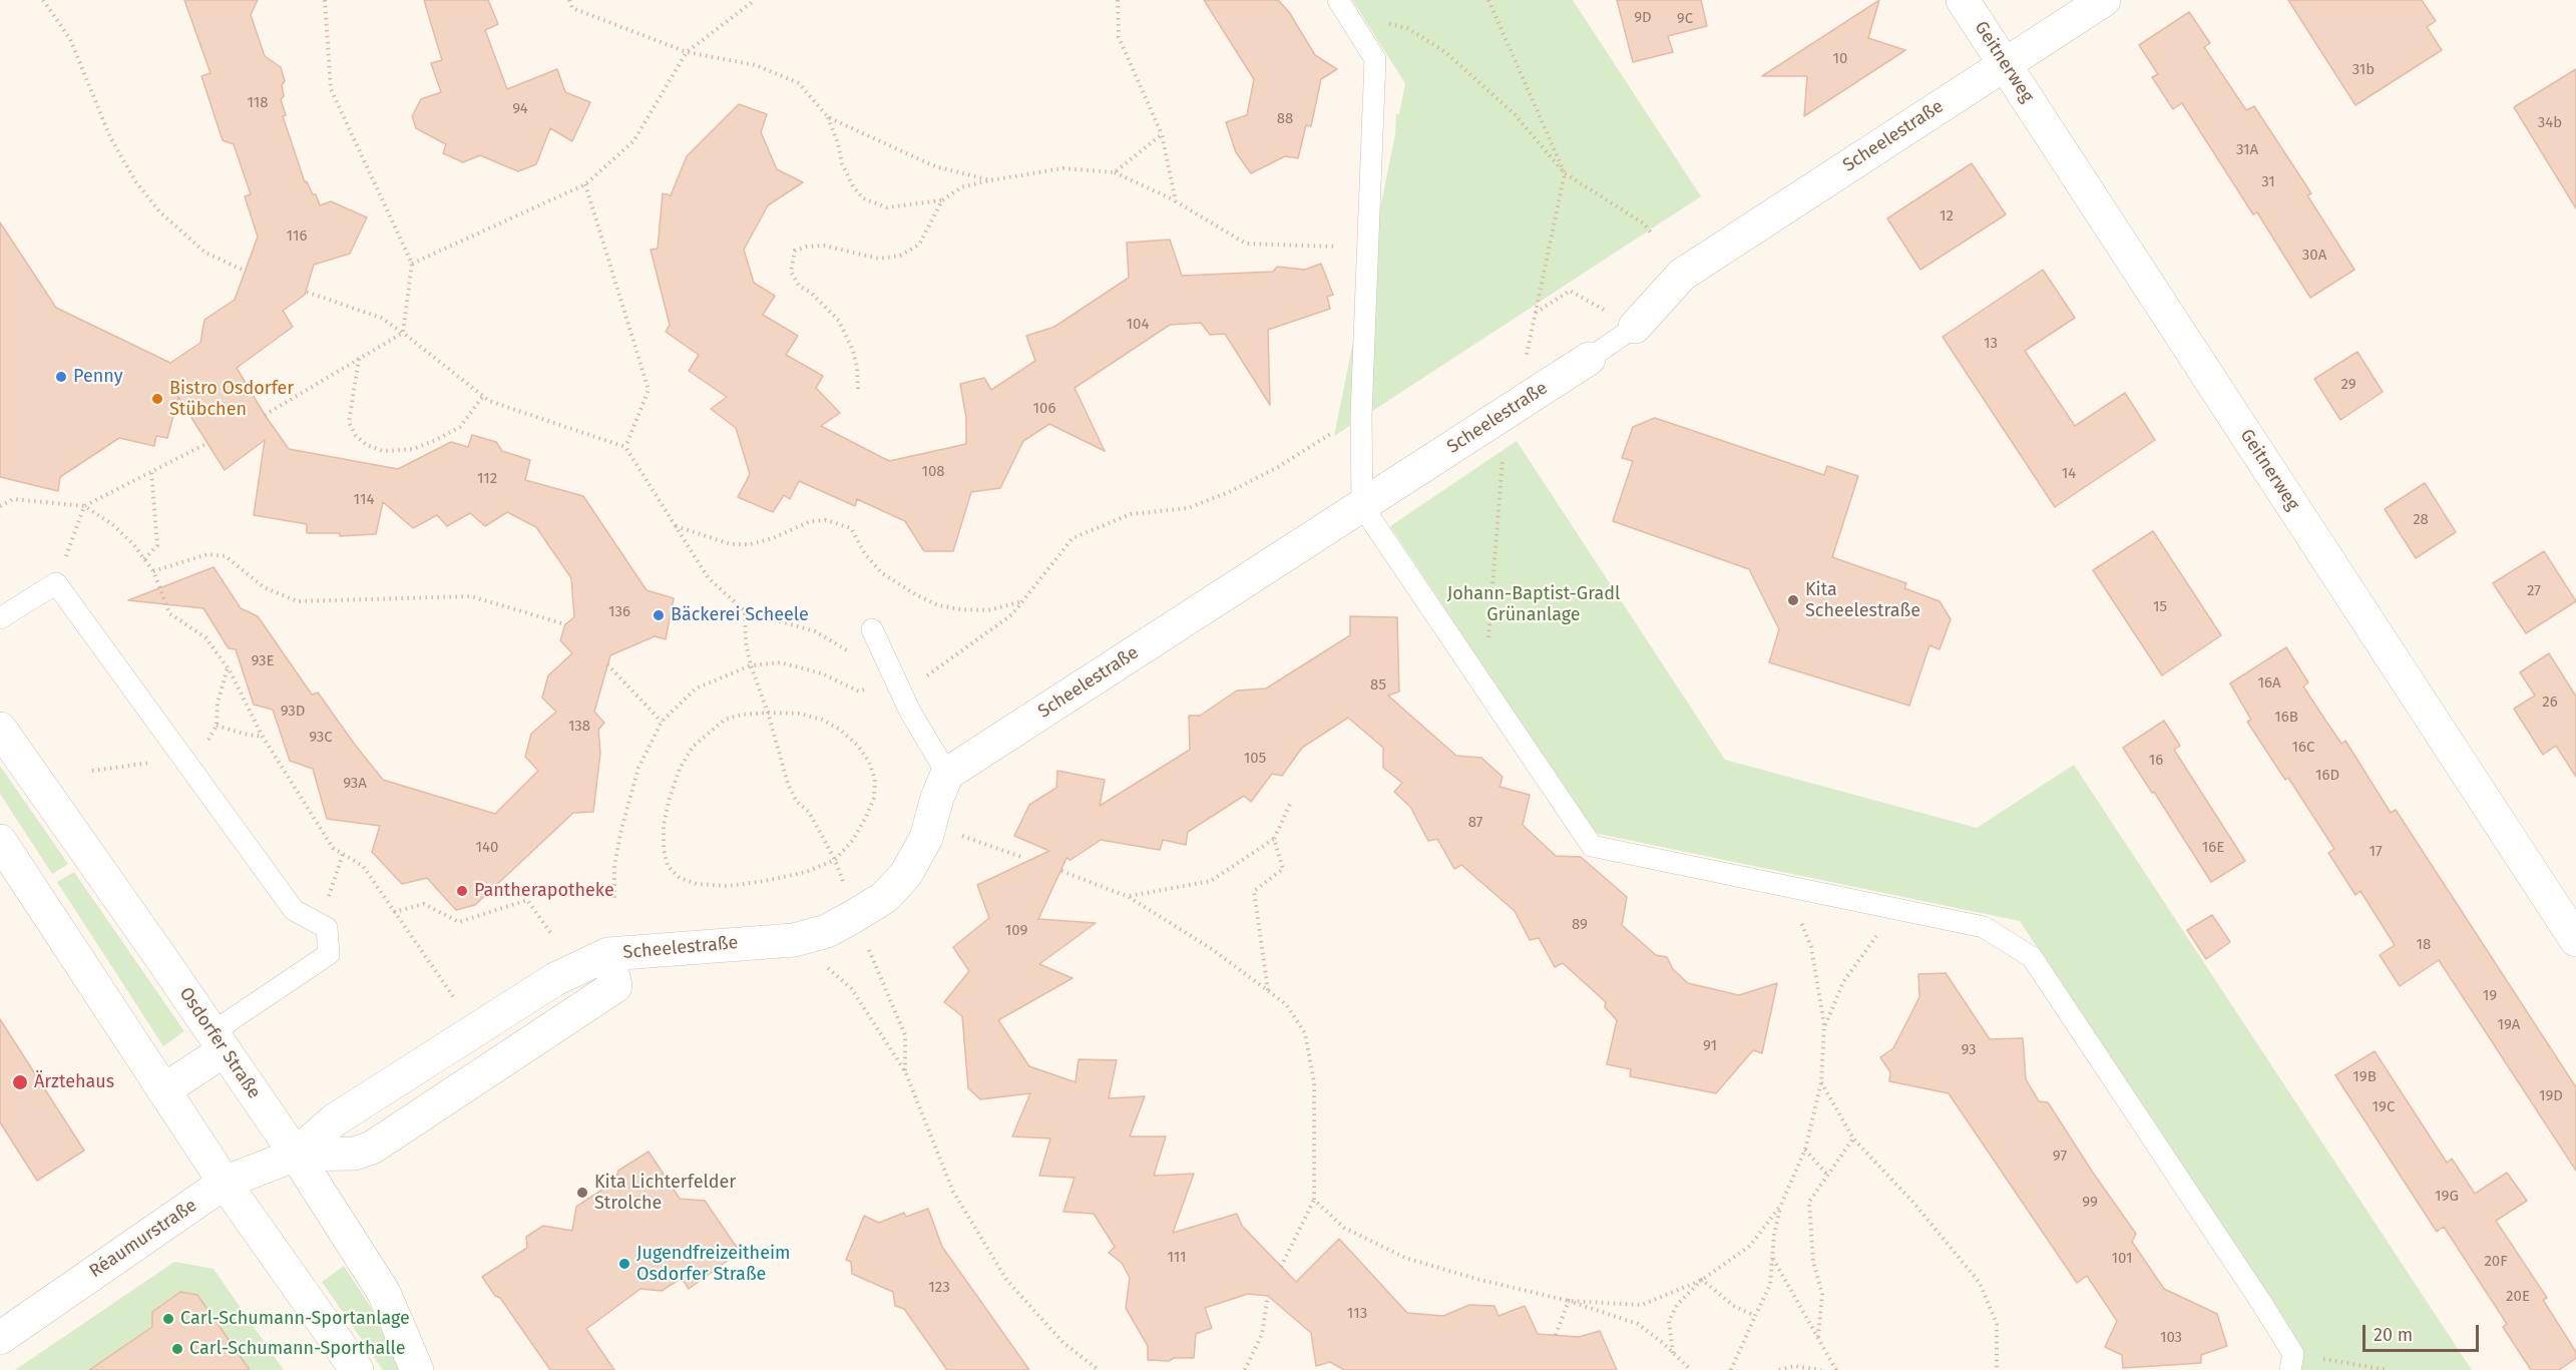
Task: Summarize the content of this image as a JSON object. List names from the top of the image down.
{
  "streets": {
    "street": [
      "Geitnerweg",
      "Scheelestraße",
      "Osdorfer Straße",
      "Réaumurstraße"
    ]
  },
  "crossings": [
    ["Geitnerweg", "Scheelestraße"],
    ["Scheelestraße", "Osdorfer Straße"],
    ["Scheelestraße", "Réaumurstraße"],
    ["Osdorfer Straße", "Réaumurstraße"]
  ],
  "parks": ["Johann-Baptist-Gradl Grünanlage"],
  "places": [
    "Penny",
    "Bistro Osdorfer Stübchen",
    "Kita Scheelestraße",
    "Bäckerei Scheele",
    "Pantherapotheke",
    "Ärztehaus",
    "Kita Lichterfelder Strolche",
    "Jugendfreizeitheim Osdorfer Straße",
    "Carl-Schumann-Sportanlage",
    "Carl-Schumann-Sporthalle"
  ],
  "house_numbers": [
    "9D",
    "9C",
    "10",
    "31b",
    "118",
    "94",
    "88",
    "34b",
    "31A",
    "31",
    "12",
    "116",
    "30A",
    "104",
    "13",
    "29",
    "106",
    "108",
    "14",
    "112",
    "114",
    "28",
    "27",
    "15",
    "136",
    "93E",
    "16A",
    "85",
    "26",
    "93D",
    "16B",
    "138",
    "93C",
    "16C",
    "105",
    "16",
    "16D",
    "93A",
    "87",
    "140",
    "16E",
    "17",
    "89",
    "109",
    "18",
    "19",
    "19A",
    "91",
    "93",
    "19B",
    "19D",
    "19C",
    "97",
    "19G",
    "99",
    "111",
    "101",
    "20F",
    "123",
    "20E",
    "113",
    "103"
  ],
  "scale_bar": "20 m"
}
